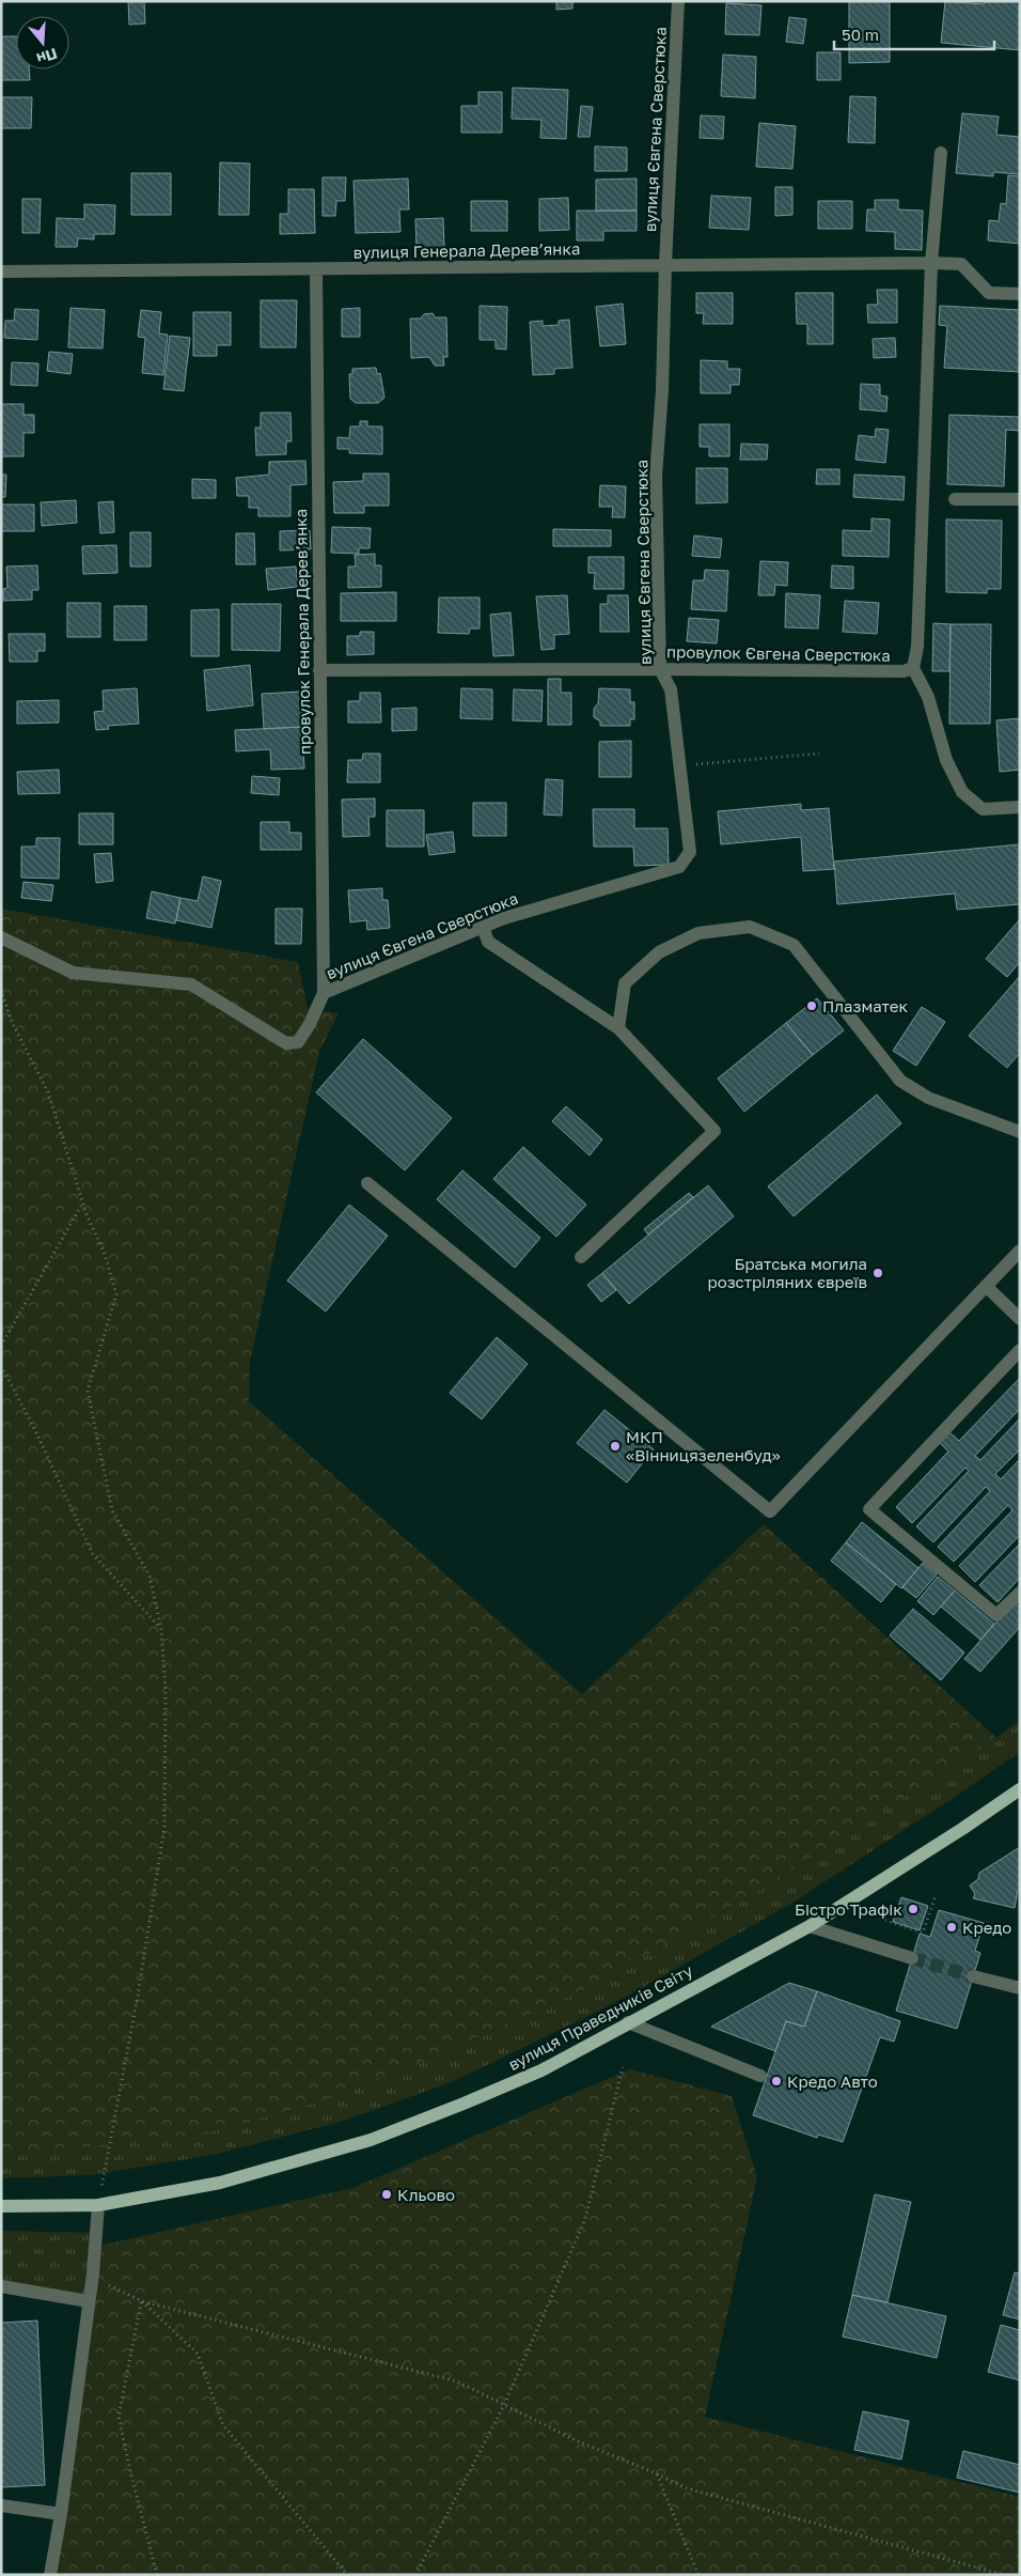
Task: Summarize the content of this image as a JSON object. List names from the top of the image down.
{
  "streets": {
    "main road": ["вулиця Праведників Світу"],
    "street": [
      "вулиця Євгена Сверстюка",
      "вулиця Генерала Деревʼянка",
      "провулок Генерала Деревʼянка",
      "провулок Євгена Сверстюка"
    ]
  },
  "crossings": [
    ["вулиця Євгена Сверстюка", "вулиця Генерала Деревʼянка"],
    ["вулиця Євгена Сверстюка", "провулок Генерала Деревʼянка"],
    ["вулиця Євгена Сверстюка", "провулок Євгена Сверстюка"],
    ["вулиця Генерала Деревʼянка", "провулок Генерала Деревʼянка"],
    ["вулиця Генерала Деревʼянка", "провулок Євгена Сверстюка"],
    ["провулок Генерала Деревʼянка", "провулок Євгена Сверстюка"]
  ],
  "places": [
    "Плазматек",
    "Братська могила розстріляних євреїв",
    "МКП «Вінницязеленбуд»",
    "Бістро Трафік",
    "Кредо",
    "Кредо Авто",
    "Кльово"
  ],
  "scale_bar": "50 m",
  "north": "bottom"
}
